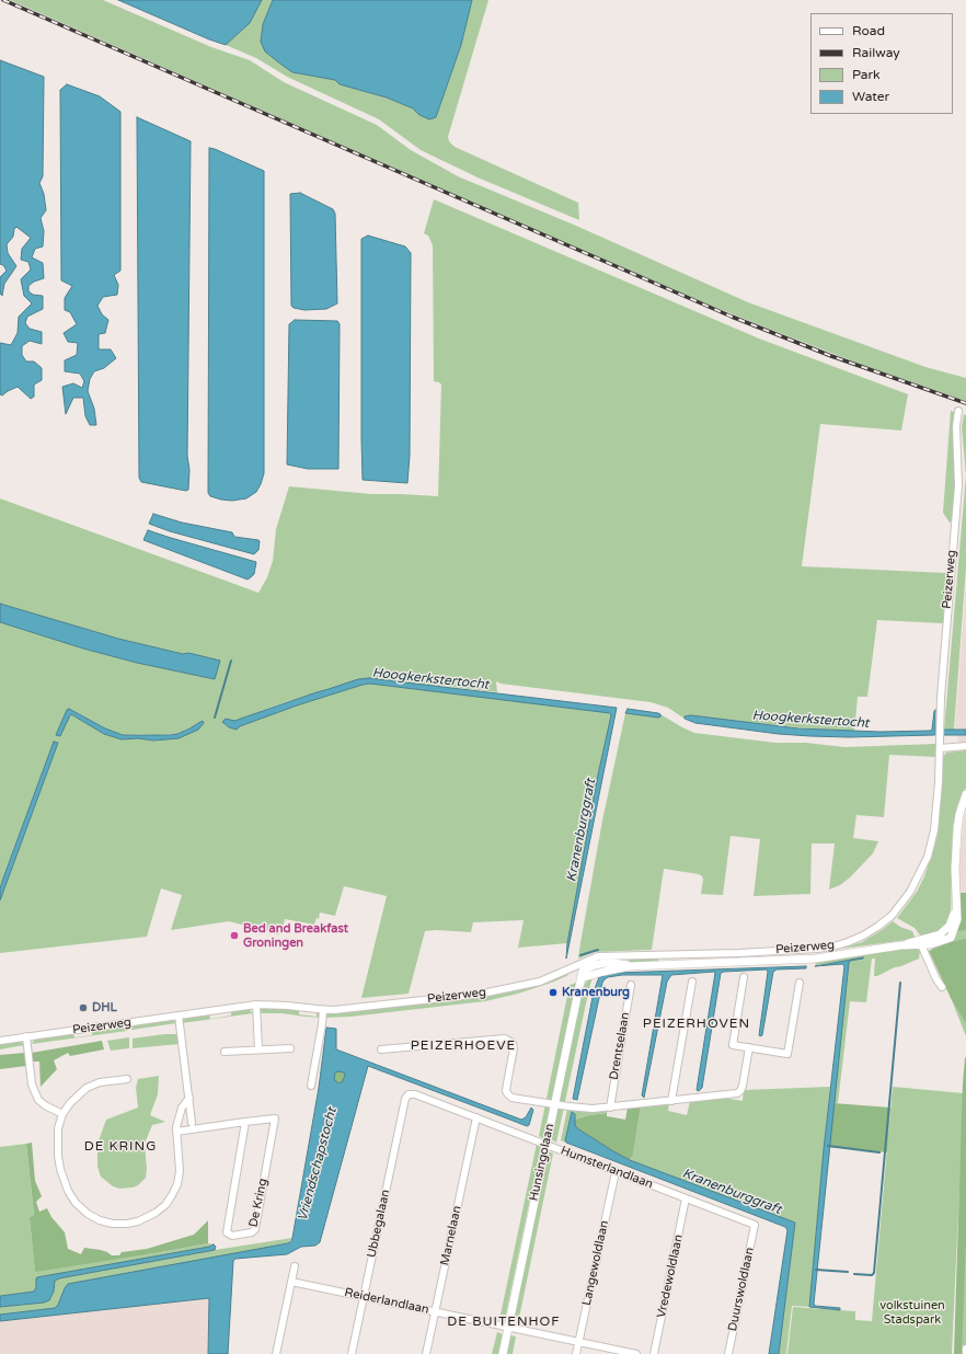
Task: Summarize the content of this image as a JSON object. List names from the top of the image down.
{
  "streets": {
    "street": [
      "Peizerweg",
      "Drentselaan",
      "Hunsingolaan",
      "Humsterlandlaan",
      "De Kring",
      "Ubbegalaan",
      "Marnelaan",
      "Langewoldlaan",
      "Vredewoldlaan",
      "Duurswoldlaan",
      "Reiderlandlaan"
    ]
  },
  "crossings": [
    ["Peizerweg", "Hunsingolaan"],
    ["Hunsingolaan", "Humsterlandlaan"],
    ["Hunsingolaan", "Reiderlandlaan"],
    ["Humsterlandlaan", "Ubbegalaan"],
    ["Humsterlandlaan", "Marnelaan"],
    ["Humsterlandlaan", "Langewoldlaan"],
    ["Humsterlandlaan", "Vredewoldlaan"],
    ["Humsterlandlaan", "Duurswoldlaan"],
    ["Ubbegalaan", "Reiderlandlaan"],
    ["Marnelaan", "Reiderlandlaan"],
    ["Langewoldlaan", "Reiderlandlaan"]
  ],
  "districts": [
    "PEIZERHOVEN",
    "PEIZERHOEVE",
    "DE KRING",
    "DE BUITENHOF"
  ],
  "water": ["Hoogkerkstertocht", "Kranenburggraft", "Vriendschapstocht"],
  "parks": ["volkstuinen Stadspark"],
  "places": ["Bed and Breakfast Groningen", "Kranenburg", "DHL"],
  "legend": [
    "Road",
    "Railway",
    "Park",
    "Water"
  ]
}
